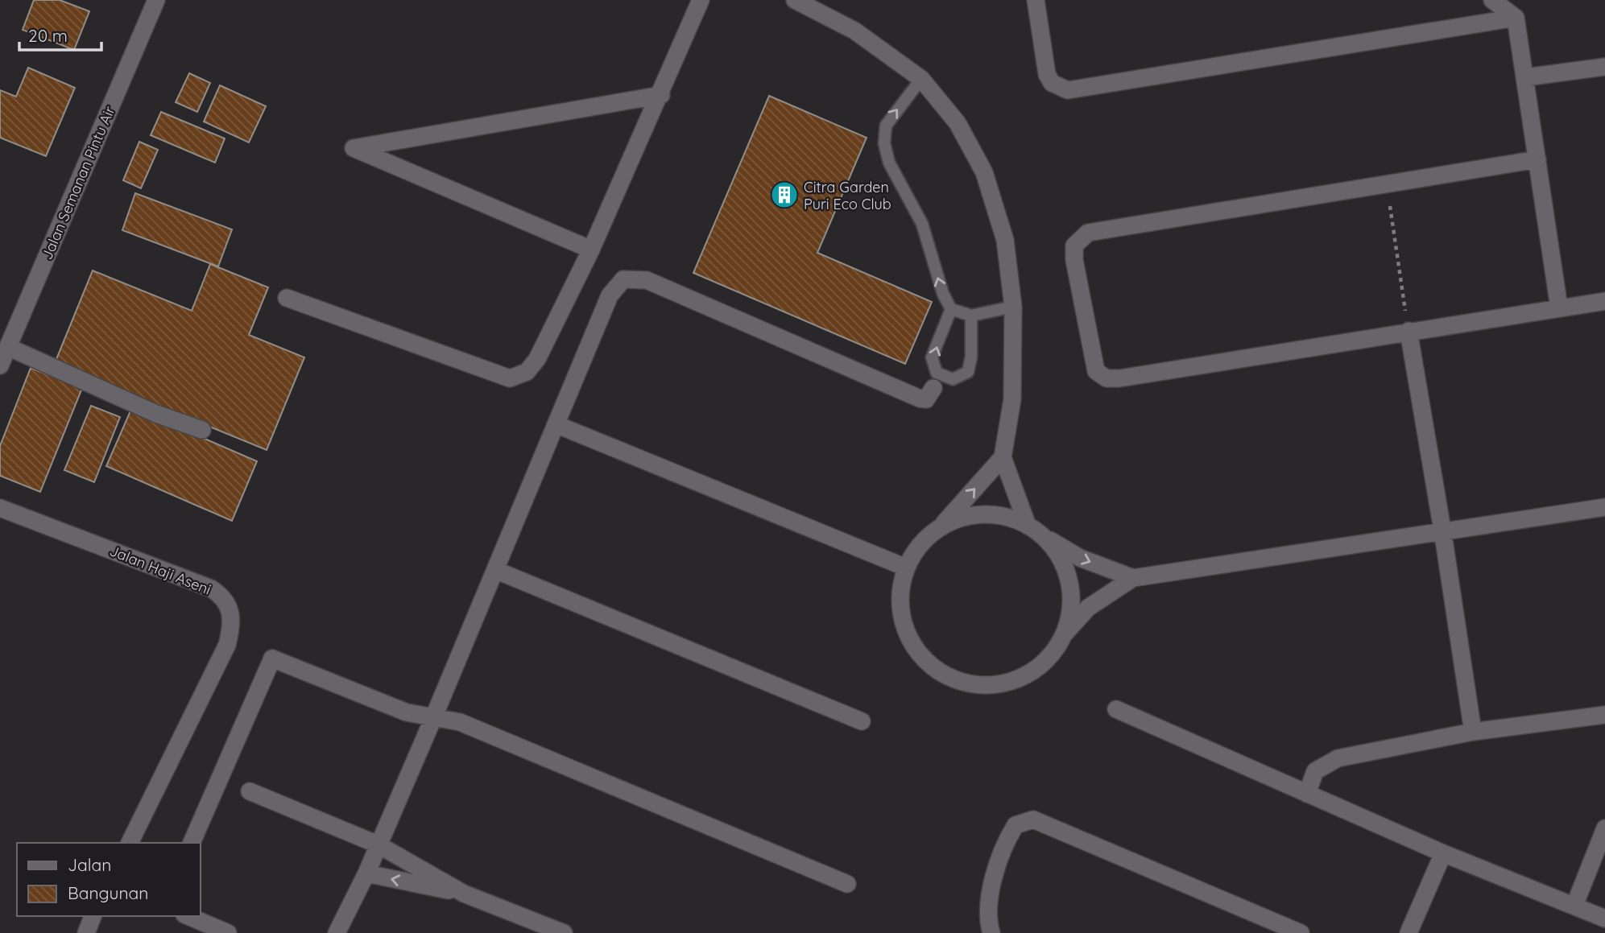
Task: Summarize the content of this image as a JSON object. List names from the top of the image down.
{
  "streets": {
    "street": ["Jalan Semanan Pintu Air", "Jalan Haji Aseni"]
  },
  "places": {
    "building": ["Citra Garden Puri Eco Club"]
  },
  "legend": ["Jalan", "Bangunan"],
  "scale_bar": "20 m"
}
